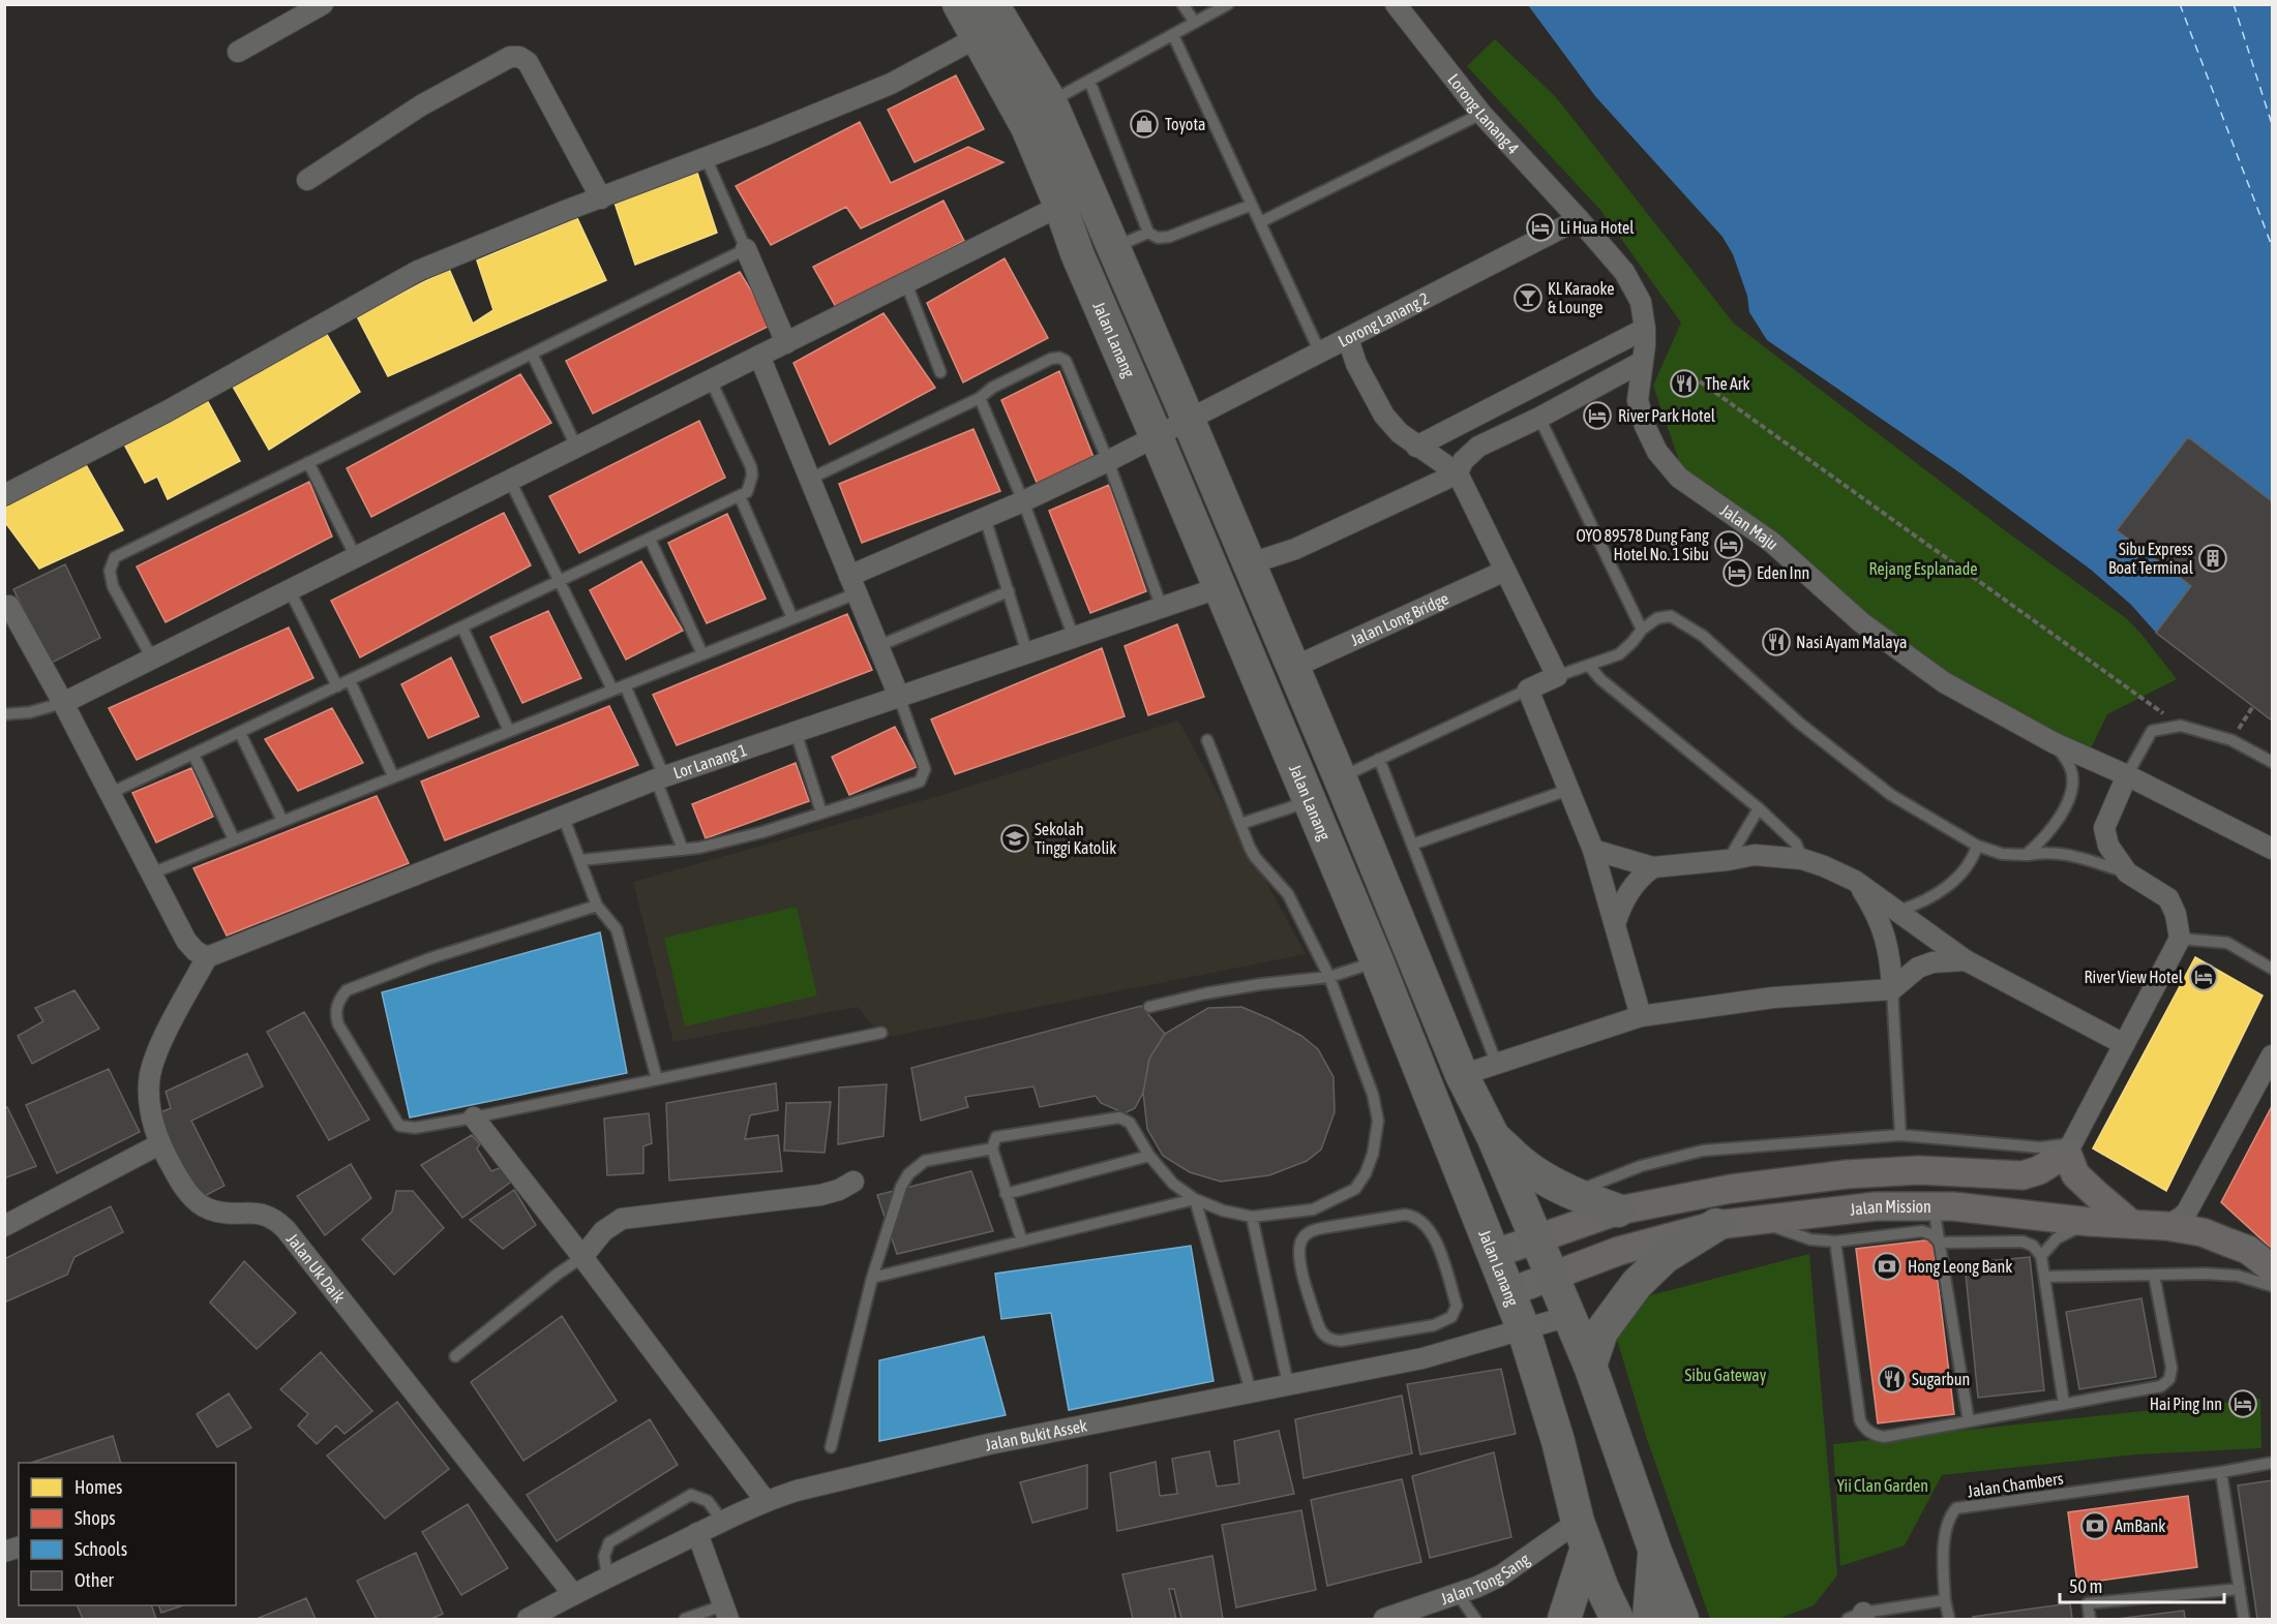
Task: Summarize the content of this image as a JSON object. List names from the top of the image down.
{
  "streets": {
    "main road": ["Jalan Lanang"],
    "street": [
      "Lorong Lanang 4",
      "Lorong Lanang 2",
      "Jalan Maju",
      "Jalan Long Bridge",
      "Lor Lanang 1",
      "Jalan Mission",
      "Jalan Uk Daik",
      "Jalan Bukit Assek",
      "Jalan Tong Sang"
    ],
    "lane": ["Jalan Chambers"]
  },
  "crossings": [
    ["Lorong Lanang 4", "Lorong Lanang 2"],
    ["Lorong Lanang 4", "Jalan Maju"],
    ["Lorong Lanang 2", "Jalan Lanang"],
    ["Lorong Lanang 2", "Jalan Maju"],
    ["Jalan Lanang", "Lor Lanang 1"],
    ["Jalan Lanang", "Jalan Mission"],
    ["Jalan Lanang", "Jalan Bukit Assek"],
    ["Jalan Lanang", "Jalan Tong Sang"],
    ["Lor Lanang 1", "Jalan Uk Daik"],
    ["Jalan Uk Daik", "Jalan Bukit Assek"]
  ],
  "parks": ["Rejang Esplanade", "Sibu Gateway", "Yii Clan Garden"],
  "places": {
    "shop": ["Toyota"],
    "hotel": [
      "Li Hua Hotel",
      "River Park Hotel",
      "OYO 89578 Dung Fang Hotel No. 1 Sibu",
      "Eden Inn",
      "River View Hotel",
      "Hai Ping Inn"
    ],
    "bar": ["KL Karaoke & Lounge"],
    "restaurant": ["The Ark", "Nasi Ayam Malaya", "Sugarbun"],
    "building": ["Sibu Express Boat Terminal"],
    "school or university": ["Sekolah Tinggi Katolik"],
    "bank": ["Hong Leong Bank", "AmBank"]
  },
  "legend": [
    "Homes",
    "Shops",
    "Schools",
    "Other"
  ],
  "scale_bar": "50 m"
}
